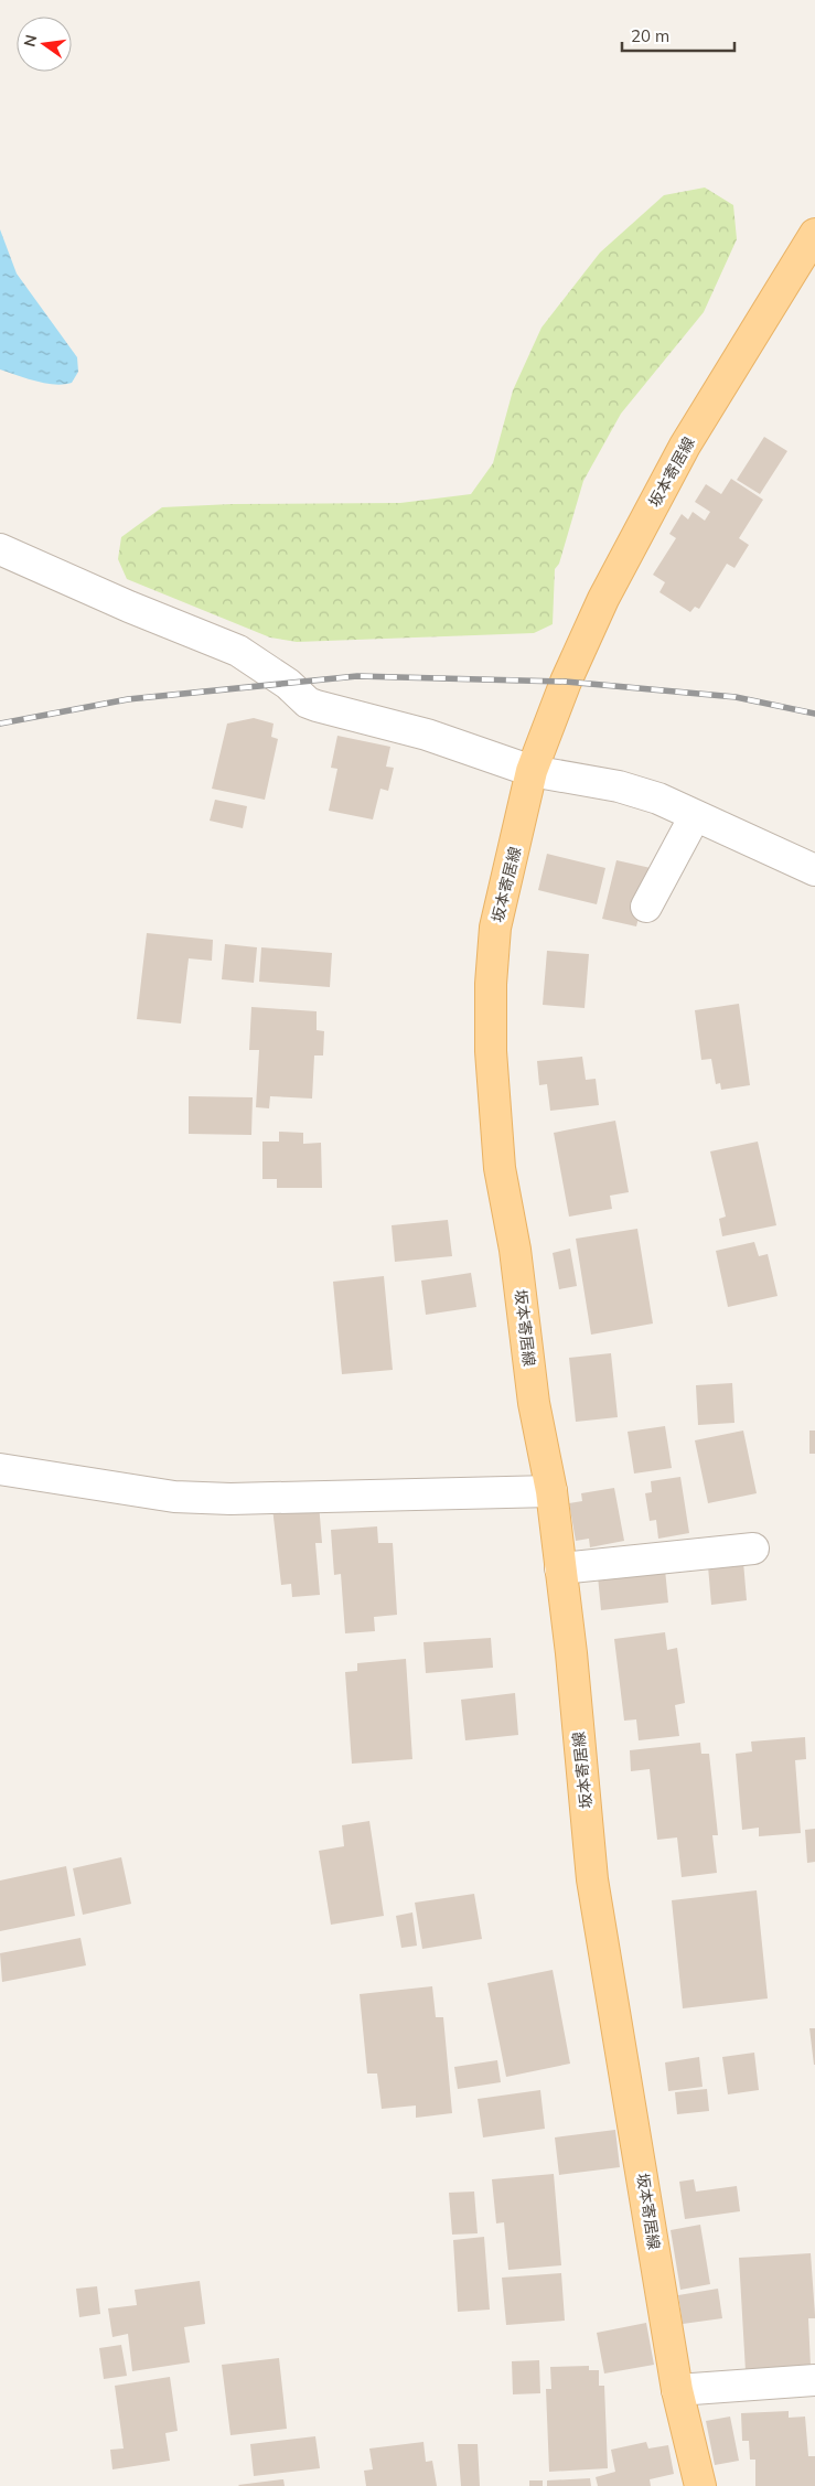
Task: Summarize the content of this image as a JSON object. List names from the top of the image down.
{
  "streets": {
    "main road": ["坂本寄居線"]
  },
  "scale_bar": "20 m",
  "north": "left"
}
